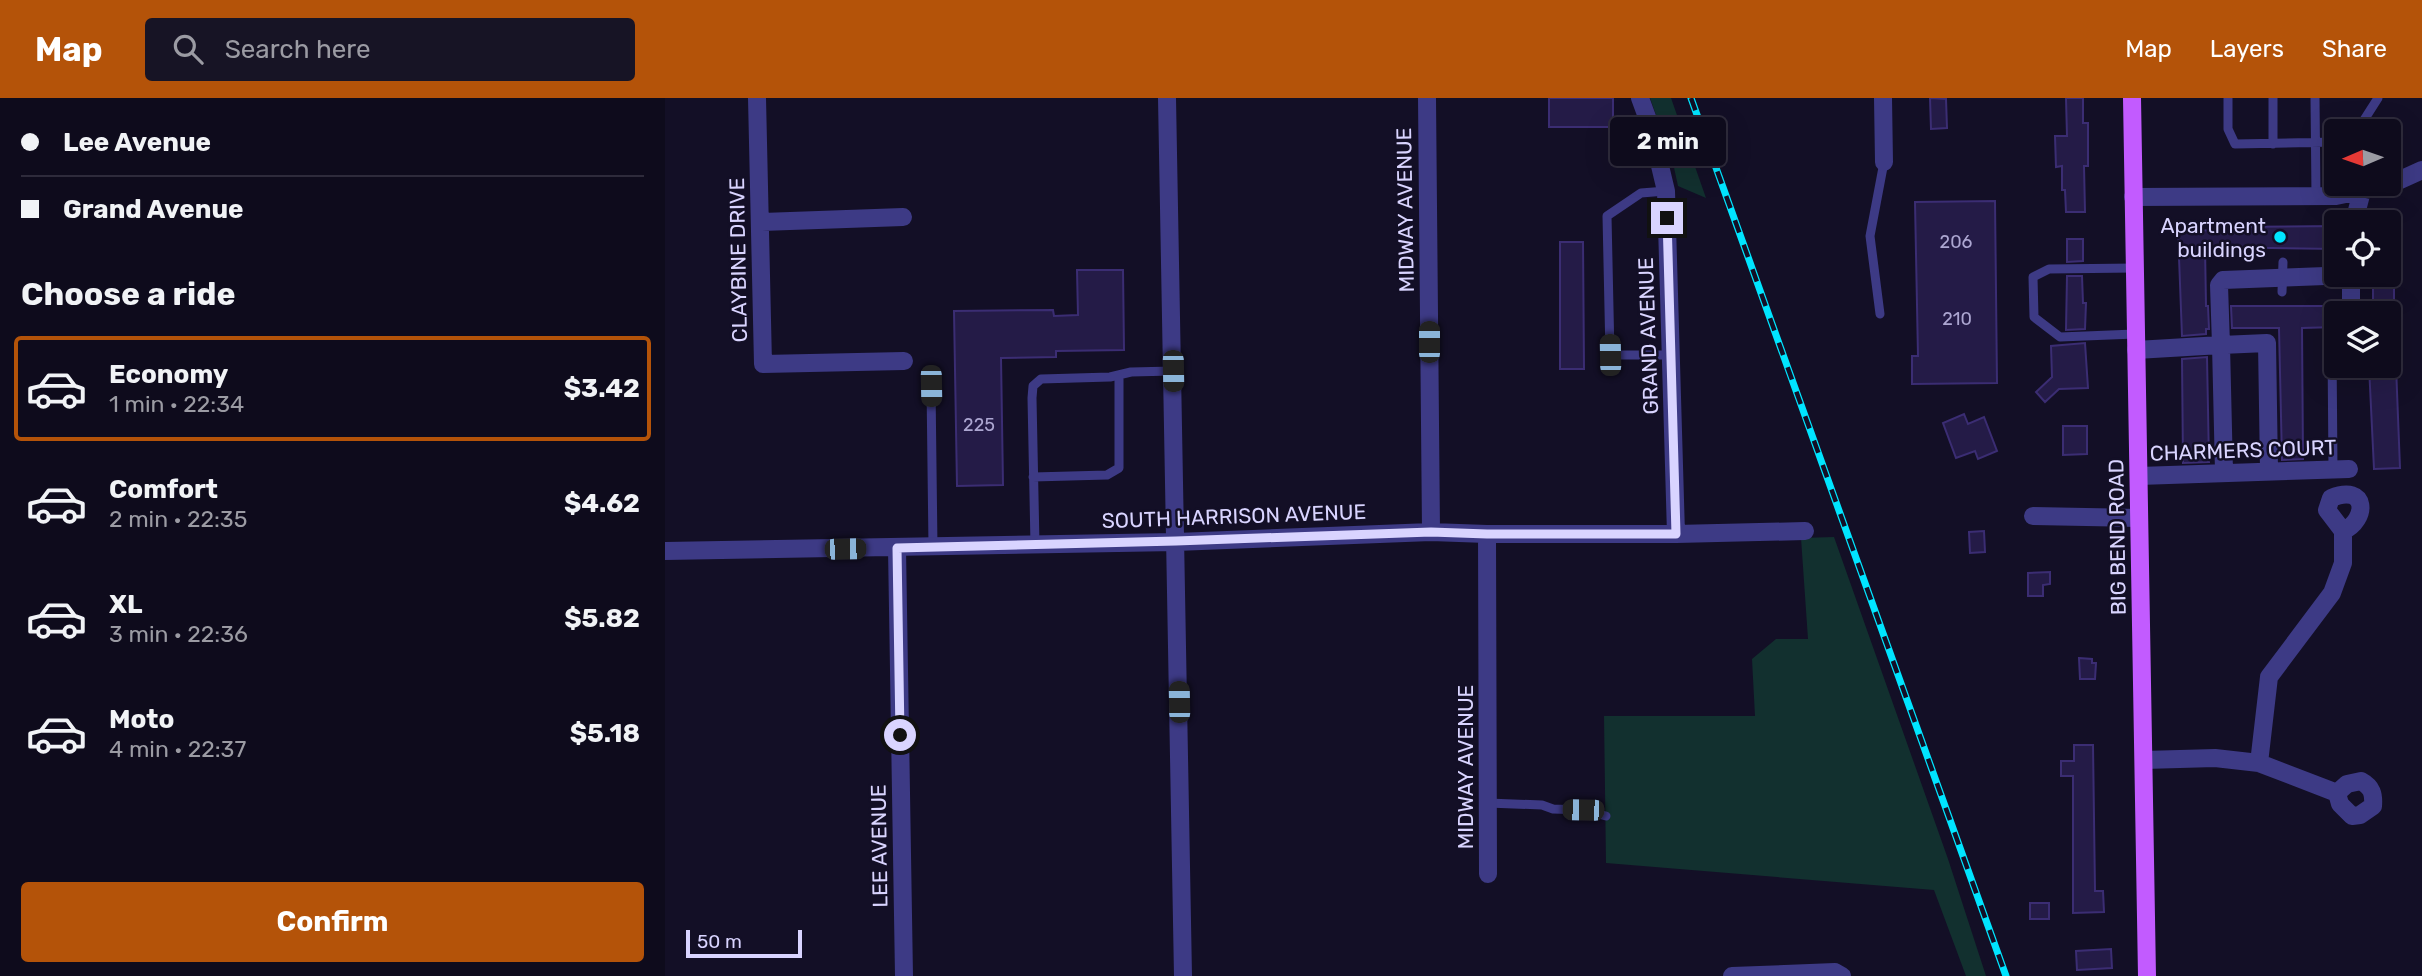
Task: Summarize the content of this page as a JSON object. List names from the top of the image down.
{
  "streets": {
    "main road": ["BIG BEND ROAD"],
    "street": [
      "MIDWAY AVENUE",
      "CLAYBINE DRIVE",
      "GRAND AVENUE",
      "CHARMERS COURT",
      "SOUTH HARRISON AVENUE",
      "LEE AVENUE"
    ]
  },
  "crossings": [
    ["MIDWAY AVENUE", "SOUTH HARRISON AVENUE"],
    ["GRAND AVENUE", "SOUTH HARRISON AVENUE"],
    ["CHARMERS COURT", "BIG BEND ROAD"],
    ["SOUTH HARRISON AVENUE", "LEE AVENUE"]
  ],
  "places": ["Apartment buildings"],
  "house_numbers": ["206", "210", "225"],
  "scale_bar": "50 m",
  "north": "left",
  "page": {
    "header": "Map",
    "search": "Search here",
    "nav": ["Map", "Layers", "Share"],
    "banner": ["Lee Avenue", "Grand Avenue"],
    "bubble": "2 min",
    "heading": "Choose a ride",
    "list": [
      {
        "name": "Economy",
        "note": "1 min · 22:34",
        "value": "$3.42"
      },
      {
        "name": "Comfort",
        "note": "2 min · 22:35",
        "value": "$4.62"
      },
      {
        "name": "XL",
        "note": "3 min · 22:36",
        "value": "$5.82"
      },
      {
        "name": "Moto",
        "note": "4 min · 22:37",
        "value": "$5.18"
      }
    ],
    "buttons": "Confirm",
    "scale": "50 m"
  }
}
